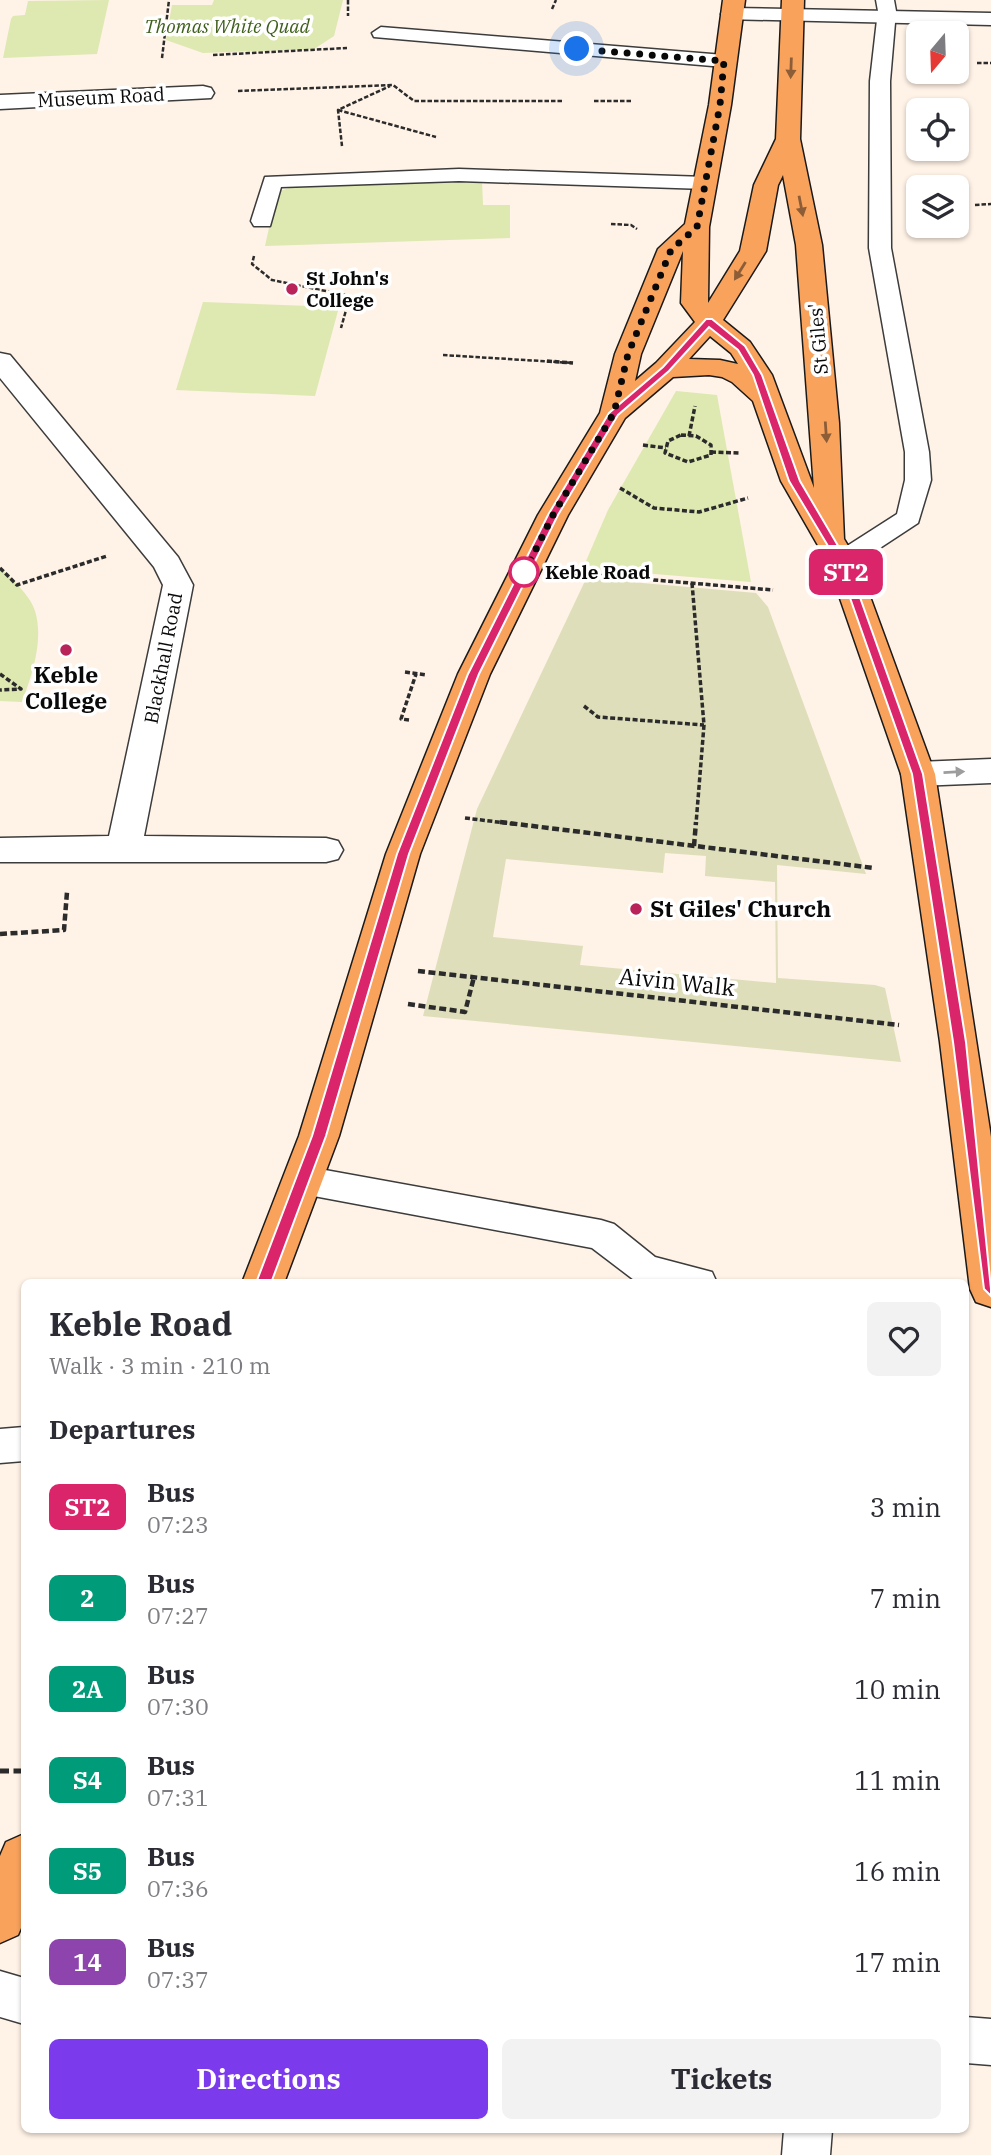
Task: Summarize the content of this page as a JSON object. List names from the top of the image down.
{
  "streets": {
    "main road": ["St Giles'"],
    "street": ["Museum Road", "Blackhall Road"],
    "path": ["Aivin Walk"]
  },
  "parks": ["Thomas White Quad"],
  "places": [
    "St John's College",
    "Keble Road",
    "Keble College",
    "St Giles' Church"
  ],
  "lines": ["bus line ST2"],
  "north": "bottom",
  "page": {
    "on_map": "ST2",
    "heading": [
      ["Keble Road", "Walk · 3 min · 210 m"],
      "Departures"
    ],
    "list": [
      {
        "mark": "ST2",
        "name": "Bus",
        "note": "07:23",
        "value": "3 min"
      },
      {
        "mark": "2",
        "name": "Bus",
        "note": "07:27",
        "value": "7 min"
      },
      {
        "mark": "2A",
        "name": "Bus",
        "note": "07:30",
        "value": "10 min"
      },
      {
        "mark": "S4",
        "name": "Bus",
        "note": "07:31",
        "value": "11 min"
      },
      {
        "mark": "S5",
        "name": "Bus",
        "note": "07:36",
        "value": "16 min"
      },
      {
        "mark": "14",
        "name": "Bus",
        "note": "07:37",
        "value": "17 min"
      }
    ],
    "buttons": ["Directions", "Tickets"]
  }
}
